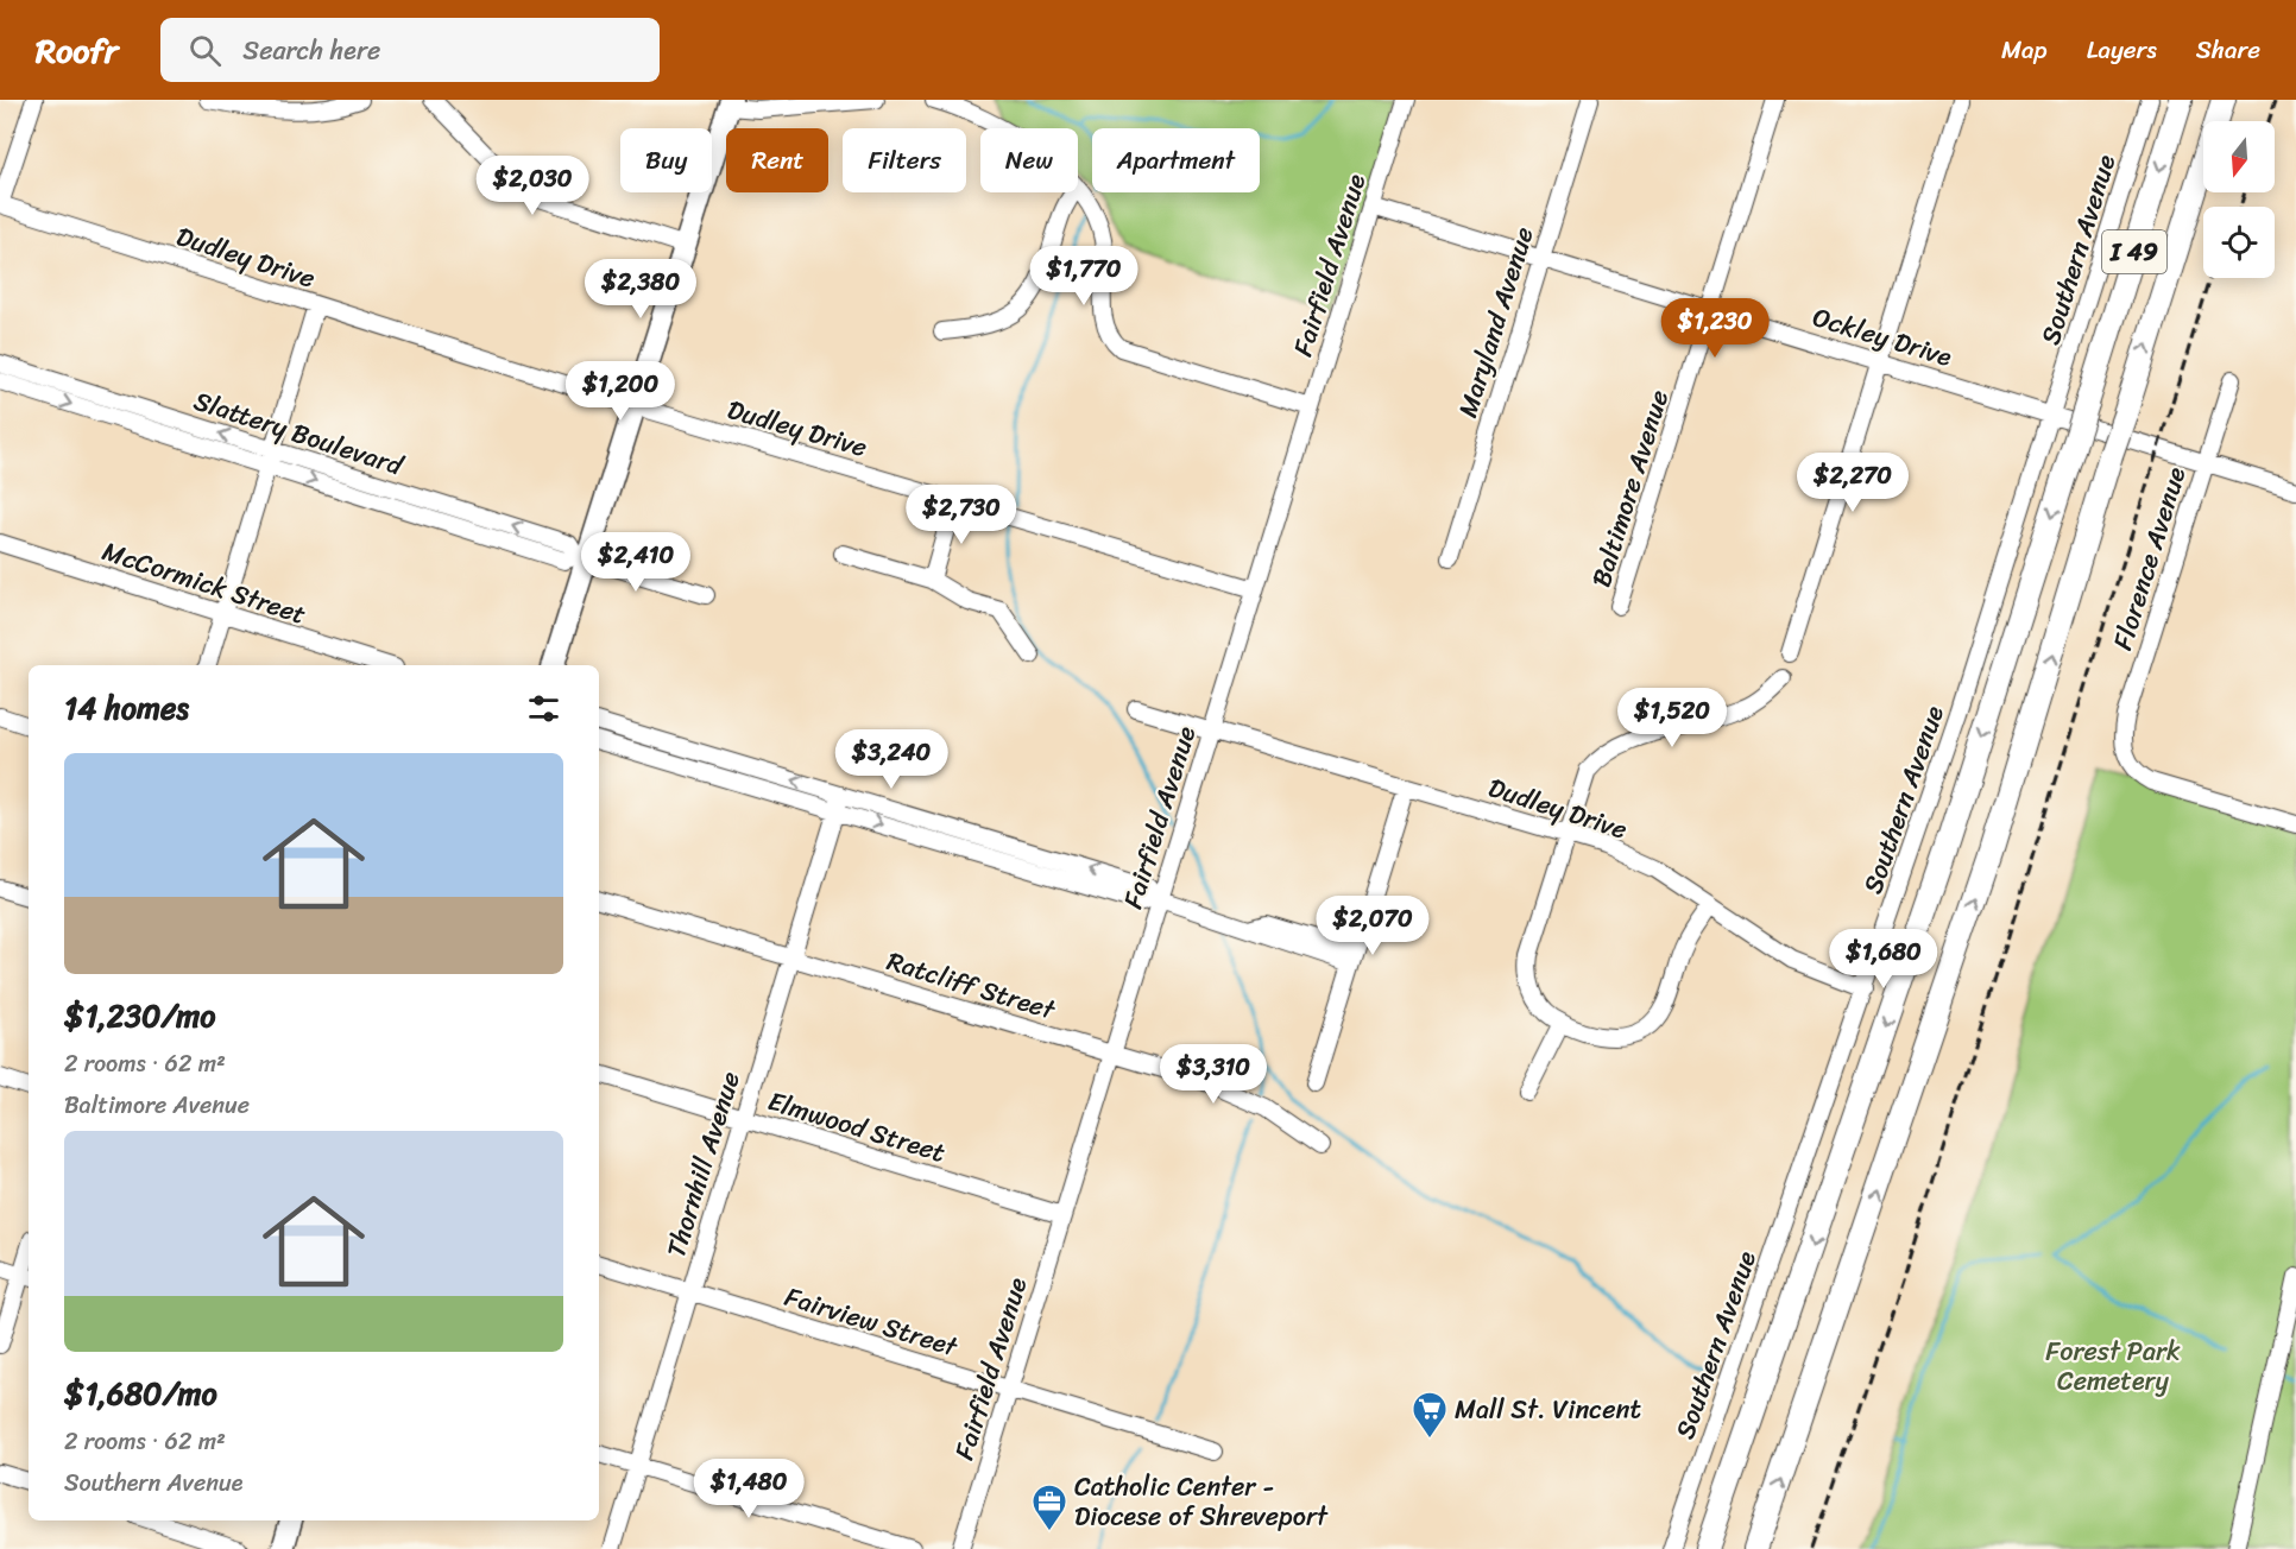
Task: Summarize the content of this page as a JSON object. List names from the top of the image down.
{
  "streets": {
    "highway": ["I 49"],
    "street": [
      "Southern Avenue",
      "Dudley Drive",
      "Fairfield Avenue",
      "Maryland Avenue",
      "Ockley Drive",
      "Slattery Boulevard",
      "Baltimore Avenue",
      "Florence Avenue",
      "McCormick Street",
      "Ratcliff Street",
      "Elmwood Street",
      "Thornhill Avenue",
      "Fairview Street"
    ]
  },
  "crossings": [
    ["Southern Avenue", "Dudley Drive"],
    ["Southern Avenue", "Ockley Drive"],
    ["Dudley Drive", "Fairfield Avenue"],
    ["Fairfield Avenue", "Ockley Drive"],
    ["Fairfield Avenue", "Ratcliff Street"],
    ["Fairfield Avenue", "Elmwood Street"],
    ["Fairfield Avenue", "Fairview Street"],
    ["Maryland Avenue", "Ockley Drive"],
    ["Ockley Drive", "Baltimore Avenue"],
    ["Ockley Drive", "Florence Avenue"],
    ["Ratcliff Street", "Thornhill Avenue"],
    ["Elmwood Street", "Thornhill Avenue"],
    ["Thornhill Avenue", "Fairview Street"]
  ],
  "parks": ["Forest Park Cemetery"],
  "places": {
    "supermarket": ["Mall St. Vincent"],
    "office": ["Catholic Center - Diocese of Shreveport"]
  },
  "north": "bottom",
  "page": {
    "header": "Roofr",
    "search": "Search here",
    "nav": ["Map", "Layers", "Share"],
    "chip": [
      "Buy",
      "Rent",
      "Filters",
      "New",
      "Apartment"
    ],
    "price": [
      "$2,030",
      "$1,770",
      "$2,380",
      "$1,230",
      "$1,200",
      "$2,270",
      "$2,730",
      "$2,410",
      "$1,520",
      "$3,240",
      "$2,070",
      "$1,680",
      "$3,310",
      "$1,480"
    ],
    "heading": "14 homes",
    "list": [
      {
        "name": "$1,230/mo",
        "note": "2 rooms · 62 m² · Baltimore Avenue"
      },
      {
        "name": "$1,680/mo",
        "note": "2 rooms · 62 m² · Southern Avenue"
      }
    ]
  }
}
